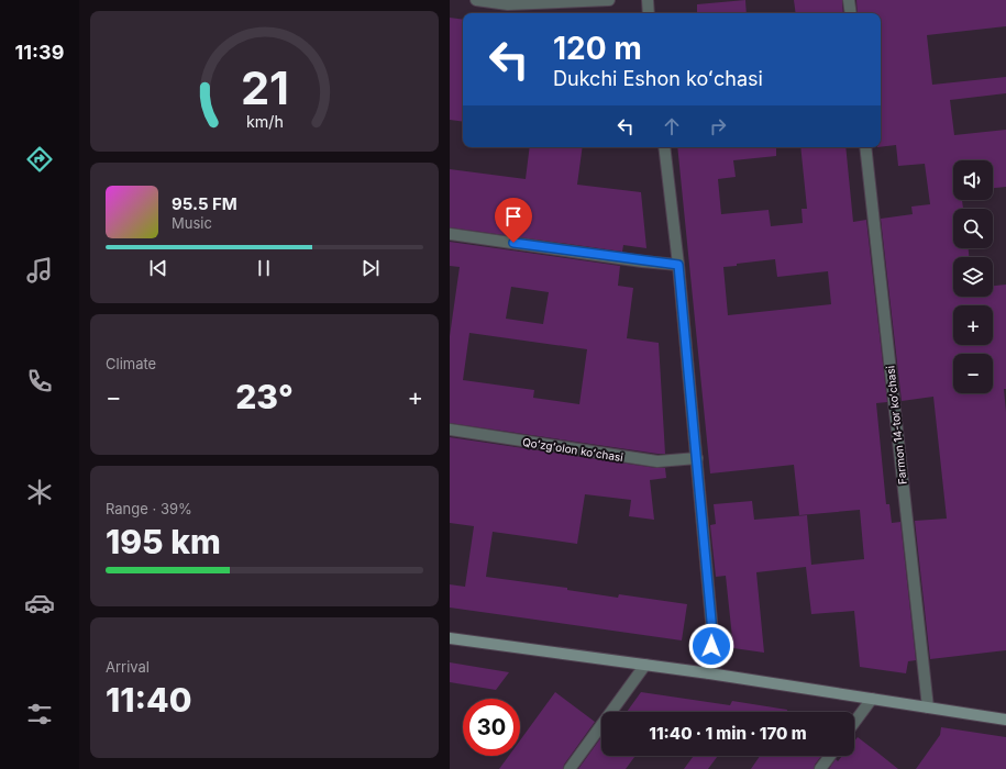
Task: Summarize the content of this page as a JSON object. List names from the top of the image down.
{
  "streets": {
    "street": ["Farmon 14-tor koʻchasi", "Qoʻzgʻolon koʻchasi"]
  },
  "page": {
    "tabs": "11:39",
    "turn": ["120 m", "Dukchi Eshon koʻchasi"],
    "map_buttons": ["+", "−"],
    "song": ["95.5 FM", "Music"],
    "tile": [
      "Climate",
      ["Range · 39%", "195 km"],
      ["Arrival", "11:40"]
    ],
    "heat": ["−", "23°", "+"],
    "limit": "30",
    "trip": "11:40 · 1 min · 170 m",
    "gauge": ["21", "km/h"]
  }
}
